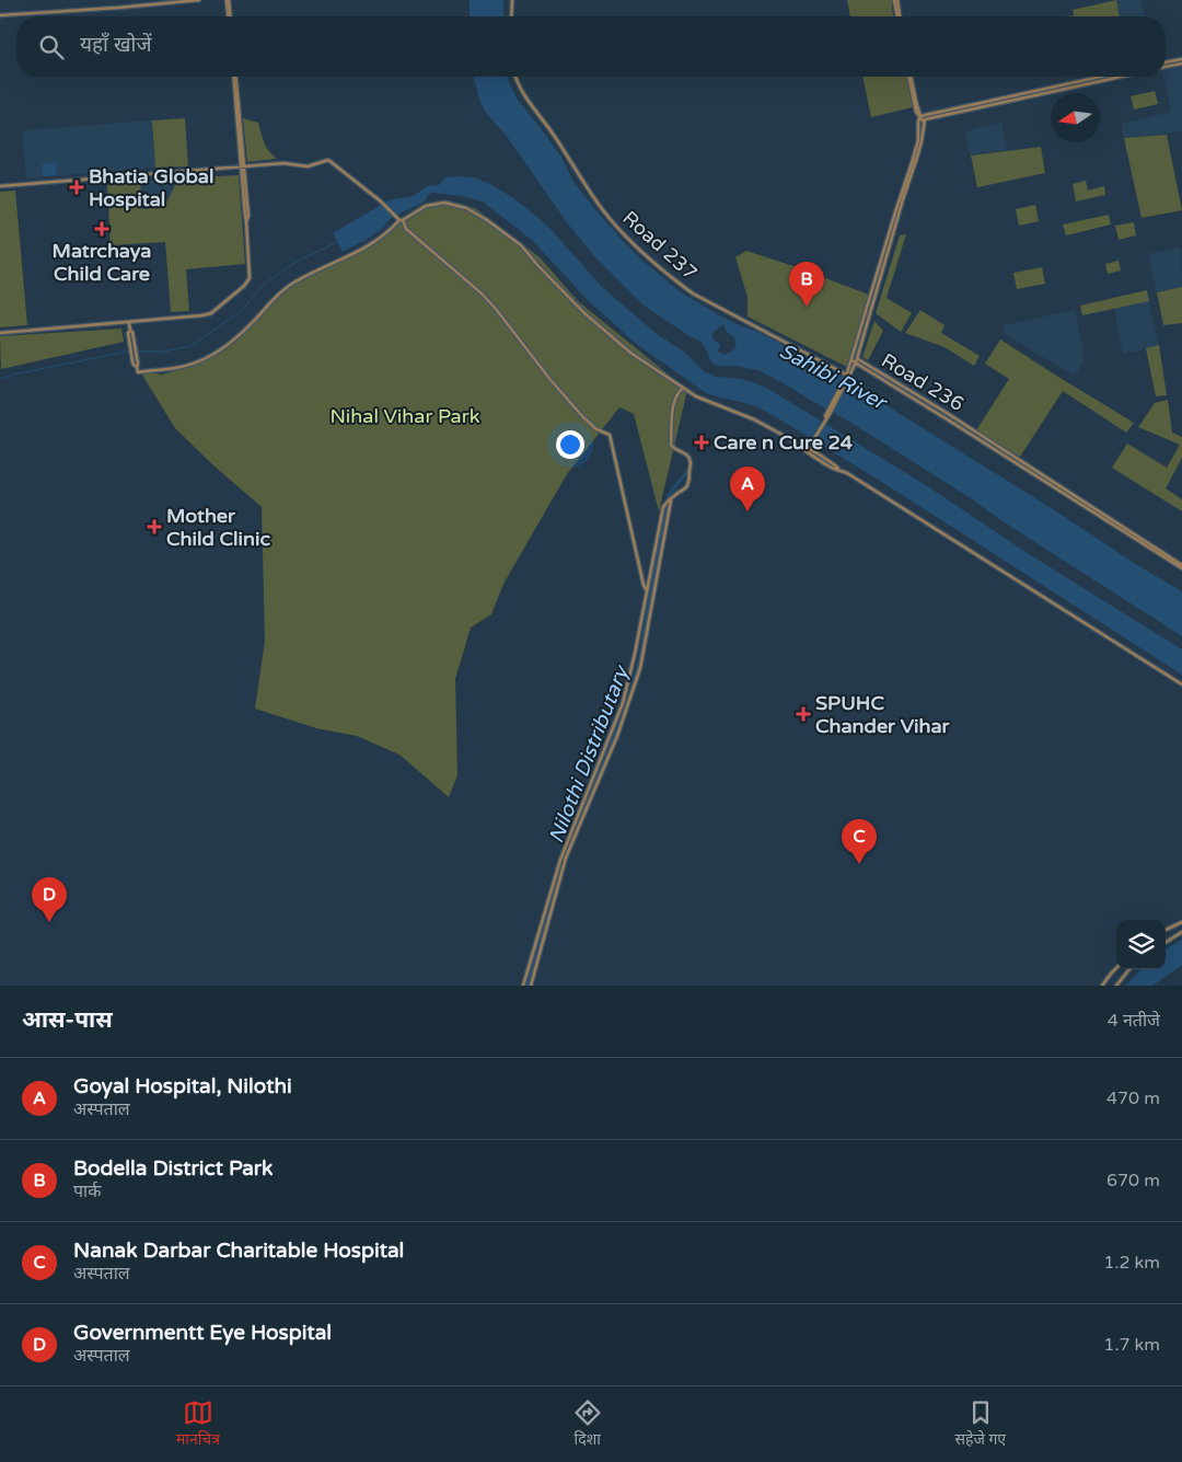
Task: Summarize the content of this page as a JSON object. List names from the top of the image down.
{
  "streets": {
    "street": ["Road 237", "Road 236"]
  },
  "water": ["Sahibi River", "Nilothi Distributary"],
  "parks": ["Nihal Vihar Park"],
  "places": {
    "health": [
      "Bhatia Global Hospital",
      "Matrchaya Child Care",
      "Care n Cure 24",
      "Mother Child Clinic",
      "SPUHC Chander Vihar"
    ]
  },
  "north": "left",
  "page": {
    "search": "यहाँ खोजें",
    "pins": [
      "B",
      "A",
      "C",
      "D"
    ],
    "heading": ["आस-पास", "4 नतीजे"],
    "list": [
      {
        "mark": "A",
        "name": "Goyal Hospital, Nilothi",
        "note": "अस्पताल",
        "value": "470 m"
      },
      {
        "mark": "B",
        "name": "Bodella District Park",
        "note": "पार्क",
        "value": "670 m"
      },
      {
        "mark": "C",
        "name": "Nanak Darbar Charitable Hospital",
        "note": "अस्पताल",
        "value": "1.2 km"
      },
      {
        "mark": "D",
        "name": "Governmentt Eye Hospital",
        "note": "अस्पताल",
        "value": "1.7 km"
      }
    ],
    "nav": ["मानचित्र", "दिशा", "सहेजे गए"]
  }
}
